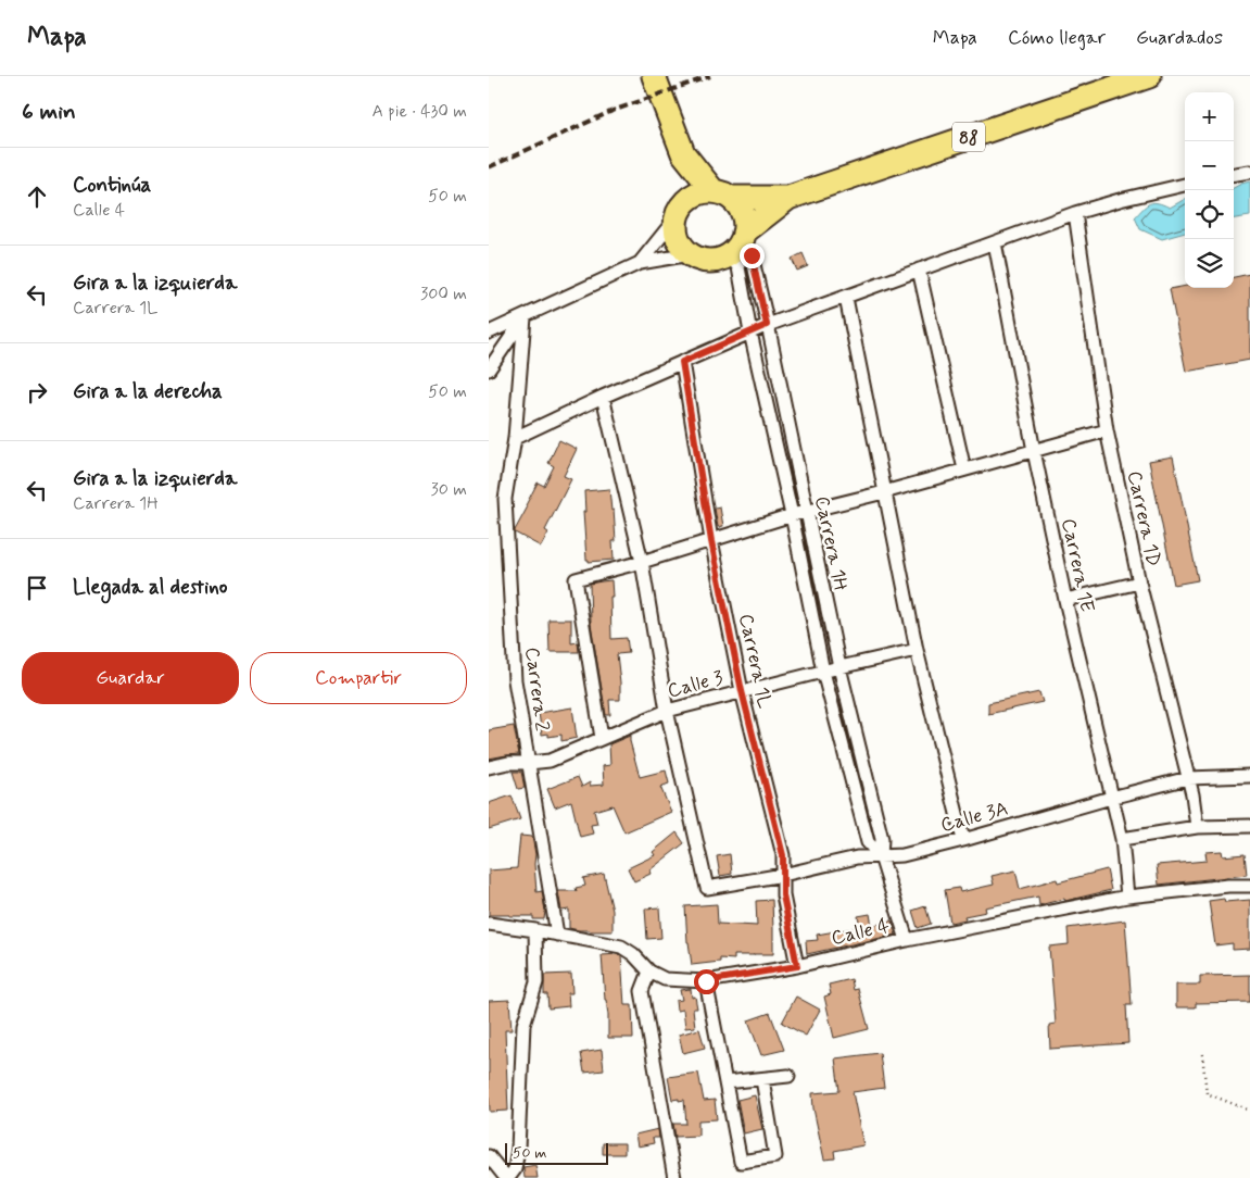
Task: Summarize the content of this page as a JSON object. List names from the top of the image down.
{
  "streets": {
    "highway": ["88"],
    "street": [
      "Carrera 1D",
      "Carrera 1H",
      "Carrera 1E",
      "Carrera 1L",
      "Calle 3",
      "Carrera 2",
      "Calle 3A",
      "Calle 4"
    ]
  },
  "crossings": [
    ["88", "Carrera 1H"],
    ["Carrera 1D", "Calle 3A"],
    ["Carrera 1H", "Calle 3"],
    ["Carrera 1H", "Calle 3A"],
    ["Carrera 1H", "Calle 4"],
    ["Carrera 1E", "Calle 3A"],
    ["Carrera 1E", "Calle 4"],
    ["Carrera 1L", "Calle 3"],
    ["Carrera 1L", "Calle 3A"],
    ["Carrera 1L", "Calle 4"],
    ["Calle 3", "Carrera 2"],
    ["Calle 3", "Calle 3A"],
    ["Carrera 2", "Calle 4"]
  ],
  "scale_bar": "50 m",
  "page": {
    "header": "Mapa",
    "nav": ["Mapa", "Cómo llegar", "Guardados"],
    "heading": ["6 min", "A pie · 430 m"],
    "map_buttons": ["+", "−"],
    "list": [
      ["Continúa", "Calle 4", "50 m"],
      ["Gira a la izquierda", "Carrera 1L", "300 m"],
      ["Gira a la derecha", "50 m"],
      ["Gira a la izquierda", "Carrera 1H", "30 m"],
      "Llegada al destino"
    ],
    "buttons": ["Guardar", "Compartir"],
    "scale": "50 m"
  }
}
